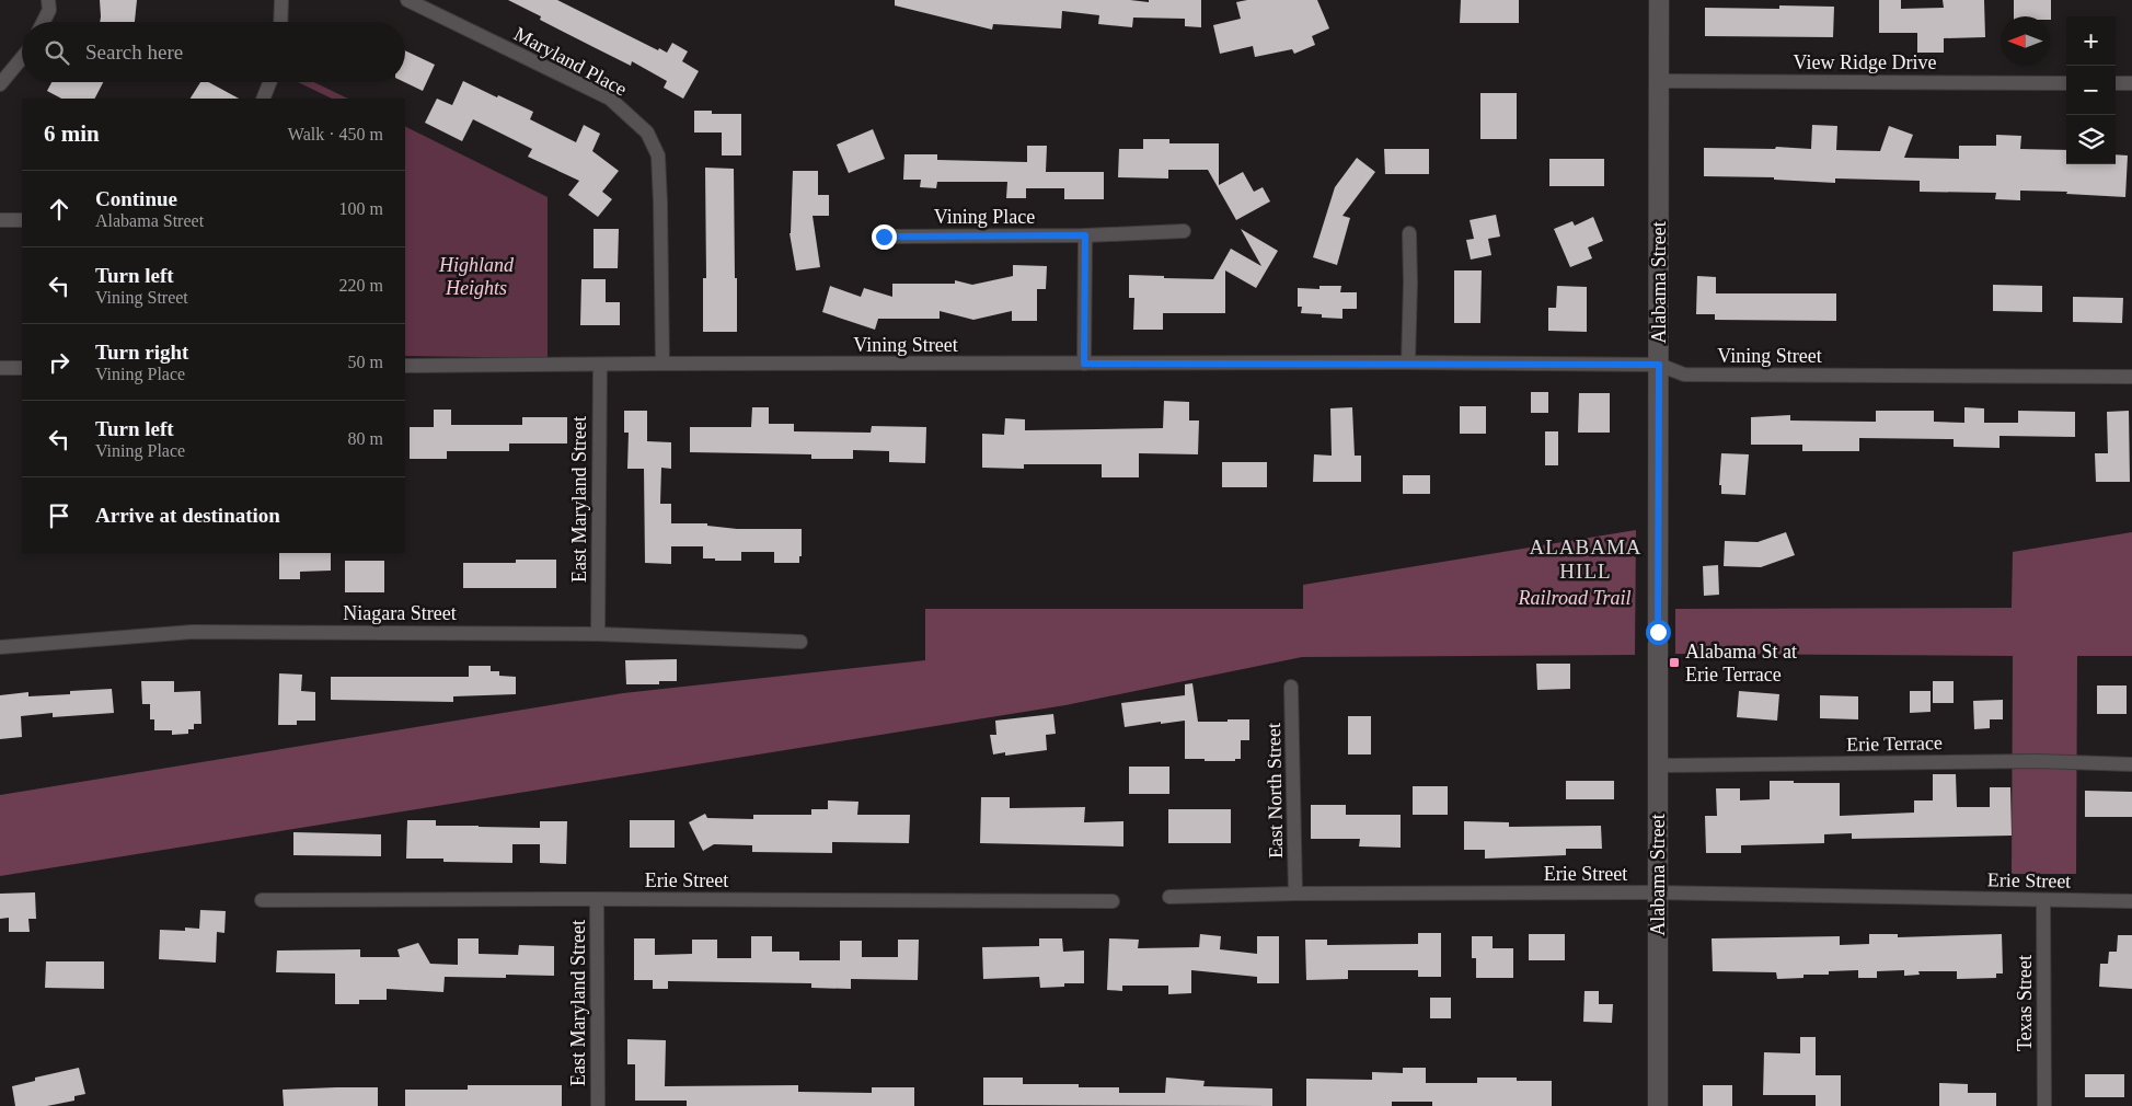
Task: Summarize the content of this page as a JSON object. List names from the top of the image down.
{
  "streets": {
    "main road": ["Alabama Street"],
    "street": [
      "Maryland Place",
      "View Ridge Drive",
      "Vining Place",
      "Vining Street",
      "East Maryland Street",
      "Niagara Street",
      "Erie Terrace",
      "East North Street",
      "Erie Street",
      "Texas Street"
    ]
  },
  "crossings": [
    ["Maryland Place", "Vining Street"],
    ["View Ridge Drive", "Alabama Street"],
    ["Alabama Street", "Vining Street"],
    ["Alabama Street", "Erie Terrace"],
    ["Alabama Street", "Erie Street"],
    ["Vining Street", "East Maryland Street"],
    ["East Maryland Street", "Niagara Street"],
    ["East Maryland Street", "Erie Street"],
    ["East North Street", "Erie Street"],
    ["Erie Street", "Texas Street"]
  ],
  "districts": ["ALABAMA HILL"],
  "parks": ["Highland Heights", "Railroad Trail"],
  "places": {
    "transit": ["Alabama St at Erie Terrace"]
  },
  "north": "left",
  "page": {
    "map_buttons": ["+", "−"],
    "search": "Search here",
    "heading": ["6 min", "Walk · 450 m"],
    "list": [
      ["Continue", "Alabama Street", "100 m"],
      ["Turn left", "Vining Street", "220 m"],
      ["Turn right", "Vining Place", "50 m"],
      ["Turn left", "Vining Place", "80 m"],
      "Arrive at destination"
    ]
  }
}
